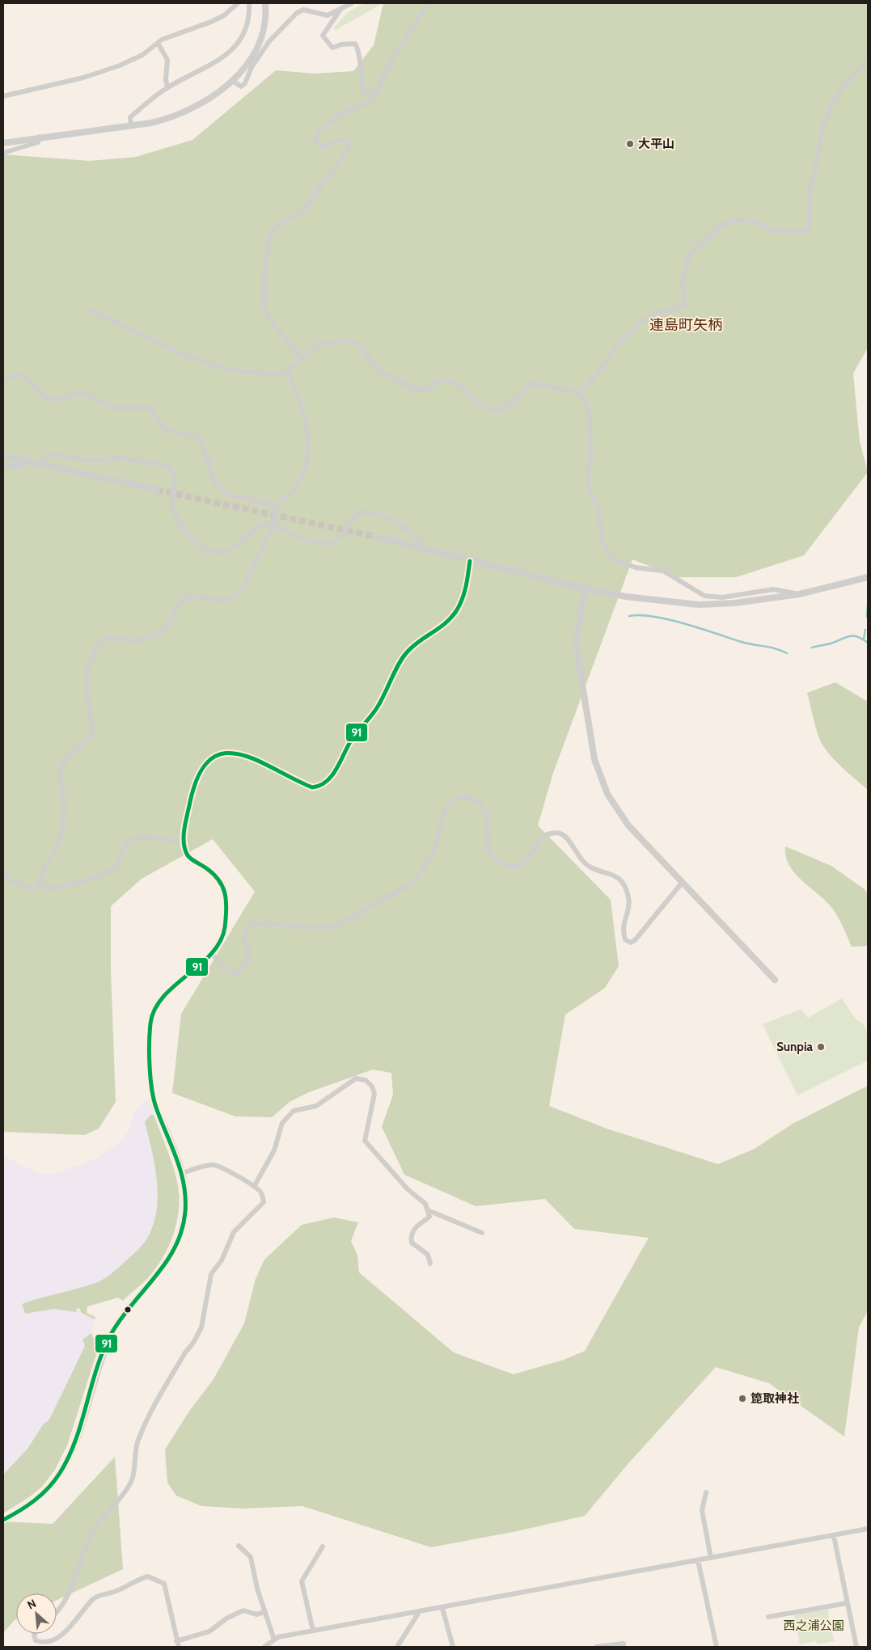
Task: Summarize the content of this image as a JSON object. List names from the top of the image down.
{
  "districts": ["連島町矢柄"],
  "parks": ["西之浦公園"],
  "places": ["大平山", "Sunpia", "箆取神社"],
  "lines": ["transit line 91"],
  "north": "top left"
}
